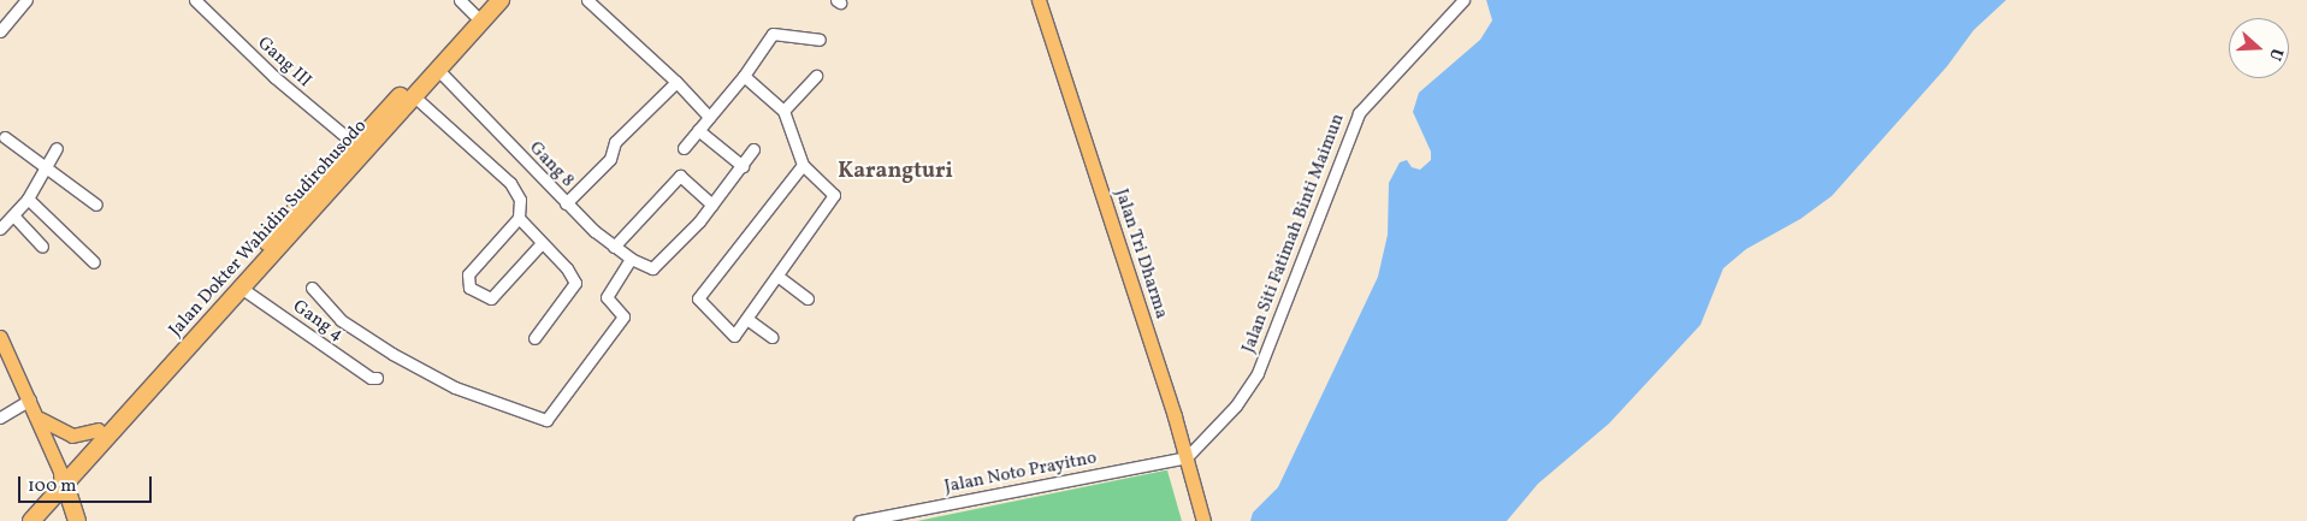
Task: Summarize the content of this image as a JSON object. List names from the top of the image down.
{
  "streets": {
    "highway": ["Jalan Dokter Wahidin Sudirohusodo"],
    "main road": ["Jalan Tri Dharma"],
    "street": [
      "Gang III",
      "Gang 8",
      "Jalan Siti Fatimah Binti Maimun",
      "Gang 4",
      "Jalan Noto Prayitno"
    ]
  },
  "crossings": [
    ["Gang III", "Jalan Dokter Wahidin Sudirohusodo"],
    ["Gang 8", "Jalan Dokter Wahidin Sudirohusodo"],
    ["Jalan Dokter Wahidin Sudirohusodo", "Gang 4"],
    ["Jalan Siti Fatimah Binti Maimun", "Jalan Tri Dharma"],
    ["Jalan Siti Fatimah Binti Maimun", "Jalan Noto Prayitno"],
    ["Jalan Tri Dharma", "Jalan Noto Prayitno"]
  ],
  "districts": ["Karangturi"],
  "scale_bar": "100 m",
  "north": "right"
}
